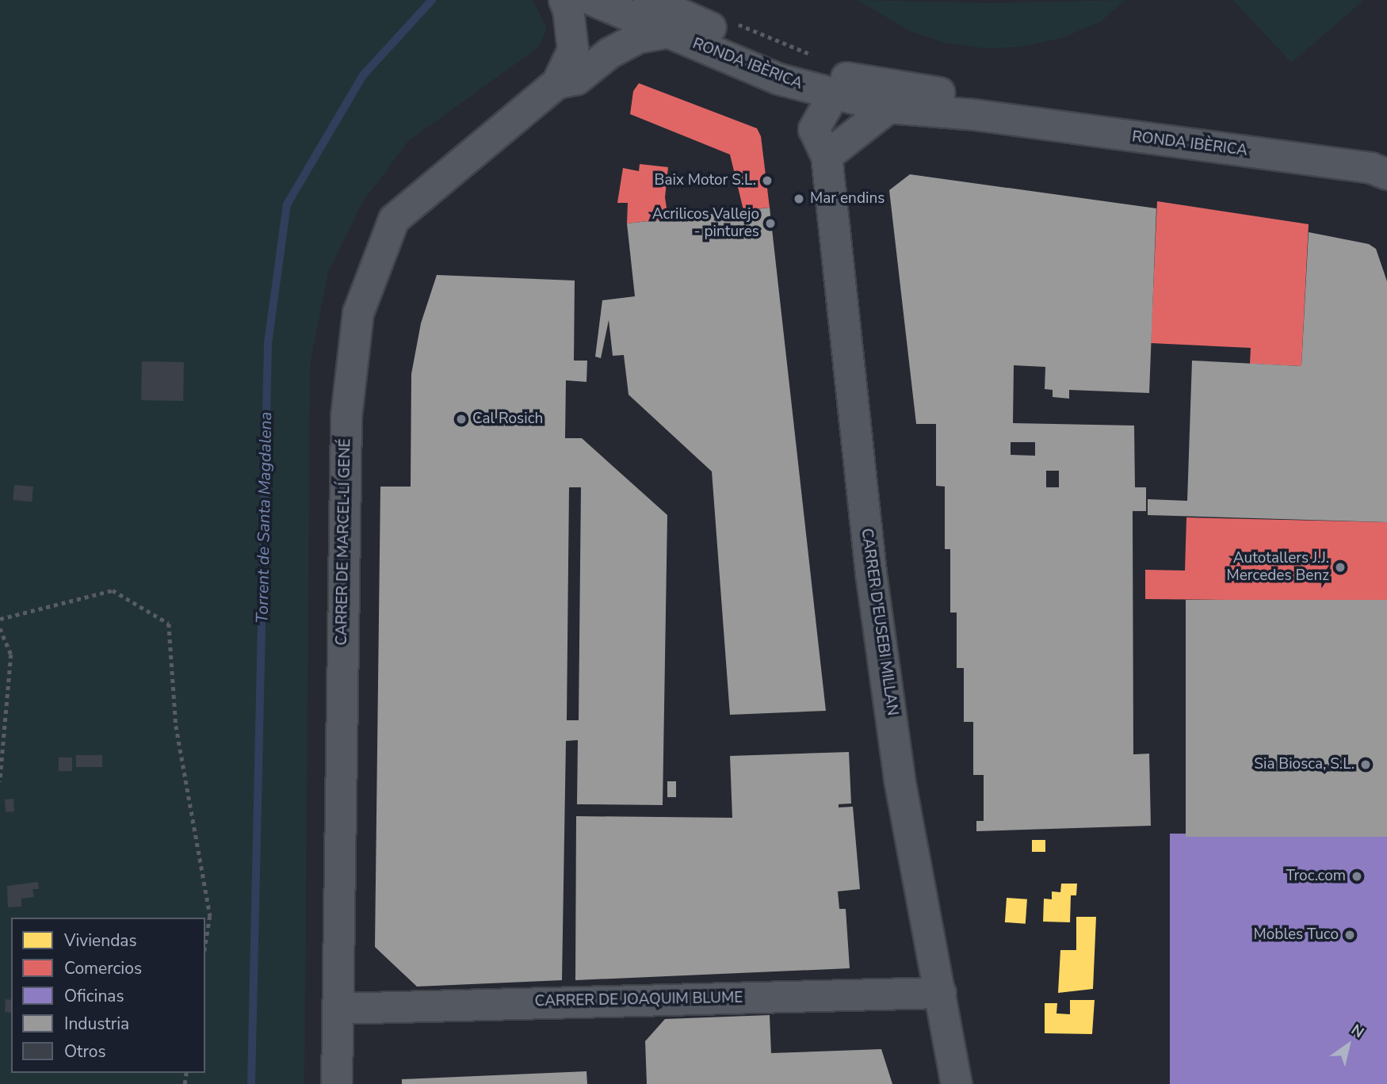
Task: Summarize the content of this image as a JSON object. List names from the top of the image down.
{
  "streets": {
    "street": [
      "RONDA IBÈRICA",
      "CARRER DE MARCEL·LÍ GENÉ",
      "CARRER D'EUSEBI MILLAN",
      "CARRER DE JOAQUIM BLUME"
    ]
  },
  "crossings": [
    ["RONDA IBÈRICA", "CARRER D'EUSEBI MILLAN"],
    ["CARRER DE MARCEL·LÍ GENÉ", "CARRER DE JOAQUIM BLUME"],
    ["CARRER D'EUSEBI MILLAN", "CARRER DE JOAQUIM BLUME"]
  ],
  "water": ["Torrent de Santa Magdalena"],
  "places": [
    "Baix Motor S.L.",
    "Mar endins",
    "Acrilicos Vallejo - pintures",
    "Cal Rosich",
    "Autotallers J.J. Mercedes Benz",
    "Sia Biosca, S.L.",
    "Troc.com",
    "Mobles Tuco"
  ],
  "legend": [
    "Viviendas",
    "Comercios",
    "Oficinas",
    "Industria",
    "Otros"
  ],
  "north": "top right"
}
